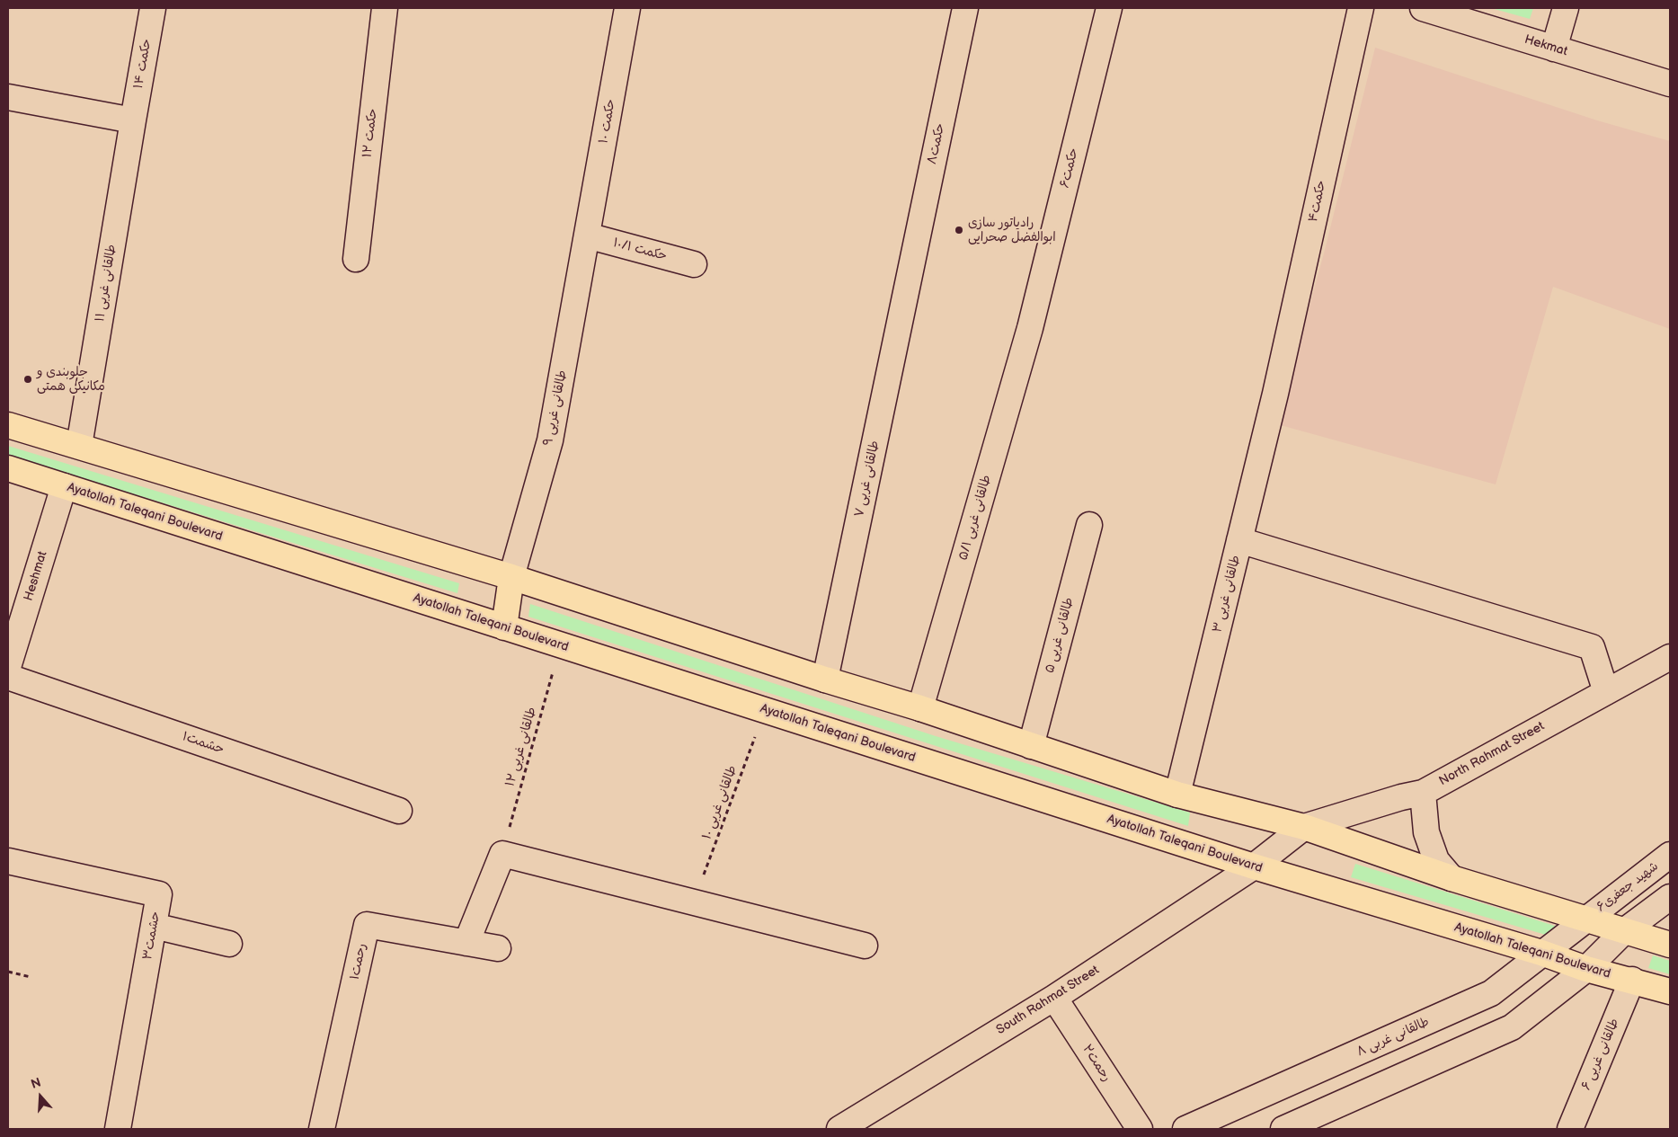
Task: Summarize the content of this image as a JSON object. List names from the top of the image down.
{
  "streets": {
    "main road": ["Ayatollah Taleqani Boulevard"],
    "street": [
      "Hekmat",
      "حکمت ۱۴",
      "حکمت ۱۰",
      "حکمت ۱۲",
      "حکمت۸",
      "حکمت۶",
      "حکمت۴",
      "حکمت ۱۰/۱",
      "طالقانی غربی ۱۱",
      "طالقانی غربی ۹",
      "طالقانی غربی ۷",
      "طالقانی غربی ۵/۱",
      "Heshmat",
      "طالقانی غربی ۳",
      "طالقانی غربی ۵",
      "حشمت۱",
      "North Rahmat Street",
      "شهید جعفری۶",
      "حشمت۳",
      "رحمت۱",
      "South Rahmat Street",
      "طالقانی غربی ۸",
      "طالقانی غربی ۶",
      "رحمت۲"
    ],
    "path": ["طالقانی غربی ۱۲", "طالقانی غربی ۱۰"]
  },
  "crossings": [
    ["حکمت ۱۴", "طالقانی غربی ۱۱"],
    ["حکمت ۱۰", "حکمت ۱۰/۱"],
    ["حکمت ۱۰", "طالقانی غربی ۹"],
    ["حکمت۸", "طالقانی غربی ۷"],
    ["حکمت۶", "طالقانی غربی ۵/۱"],
    ["حکمت۴", "طالقانی غربی ۳"],
    ["حکمت ۱۰/۱", "طالقانی غربی ۹"],
    ["Ayatollah Taleqani Boulevard", "Heshmat"],
    ["Ayatollah Taleqani Boulevard", "طالقانی غربی ۱۲"],
    ["Ayatollah Taleqani Boulevard", "طالقانی غربی ۱۰"],
    ["Ayatollah Taleqani Boulevard", "South Rahmat Street"],
    ["Ayatollah Taleqani Boulevard", "طالقانی غربی ۸"],
    ["Ayatollah Taleqani Boulevard", "طالقانی غربی ۶"],
    ["North Rahmat Street", "South Rahmat Street"],
    ["شهید جعفری۶", "طالقانی غربی ۸"],
    ["South Rahmat Street", "رحمت۲"]
  ],
  "places": ["رادیاتور سازی ابوالفضل صحرایی", "جلوبندی و مکانیکی همتی"],
  "north": "top"
}
